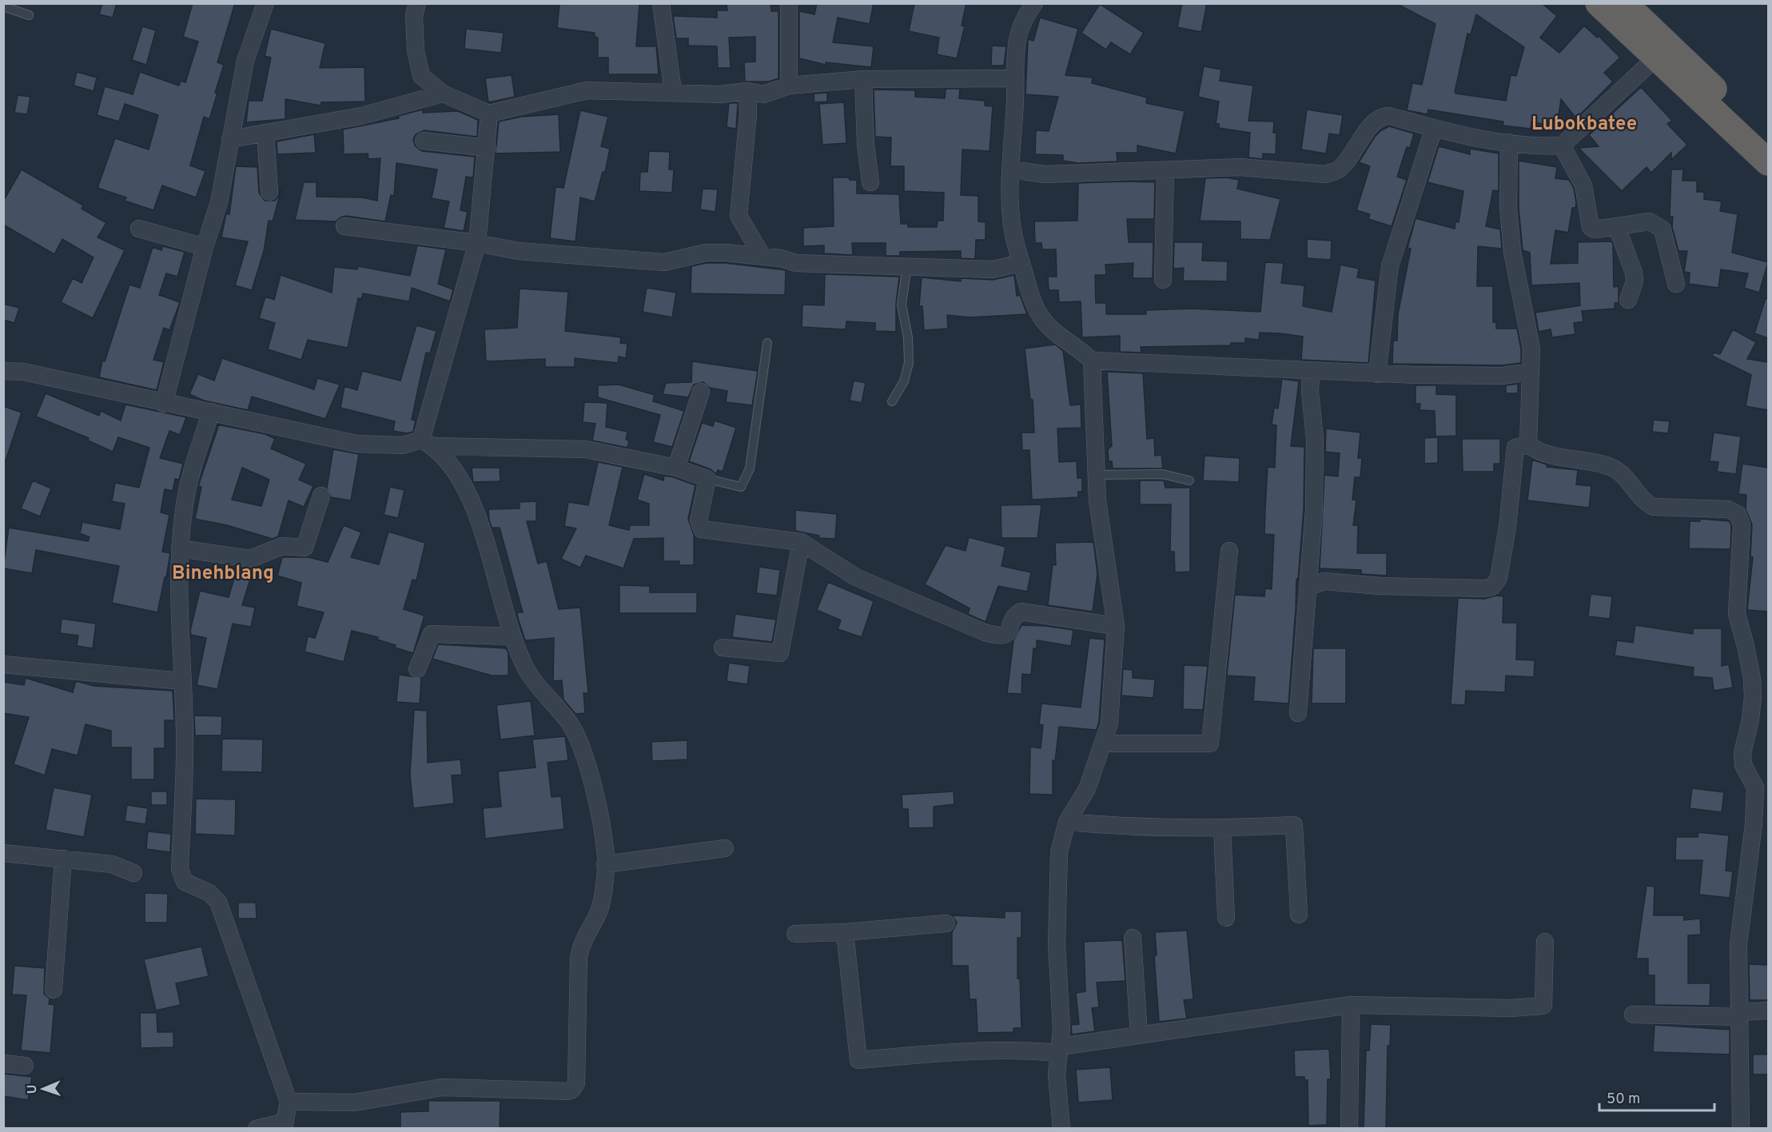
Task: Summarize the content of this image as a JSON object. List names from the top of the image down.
{
  "districts": ["Lubokbatee", "Binehblang"],
  "scale_bar": "50 m",
  "north": "left"
}
